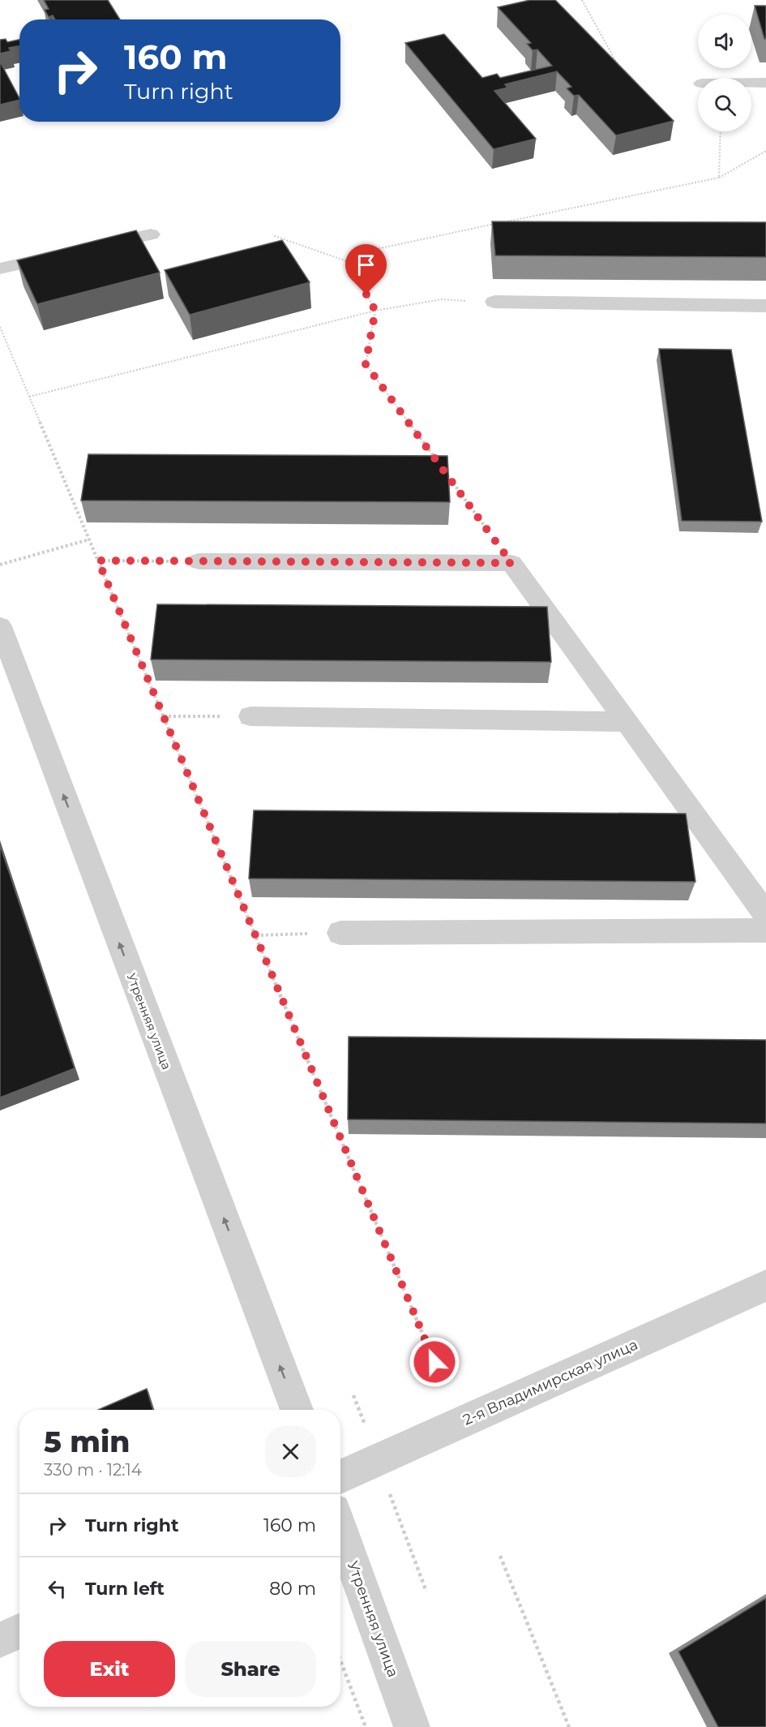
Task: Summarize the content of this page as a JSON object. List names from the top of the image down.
{
  "streets": {
    "street": ["Утренняя улица", "2-я Владимирская улица"]
  },
  "one_way": ["Утренняя улица"],
  "page": {
    "turn": ["160 m", "Turn right"],
    "heading": ["5 min", "330 m · 12:14"],
    "list": [
      {
        "name": "Turn right",
        "value": "160 m"
      },
      {
        "name": "Turn left",
        "value": "80 m"
      }
    ],
    "buttons": ["Exit", "Share"]
  }
}
